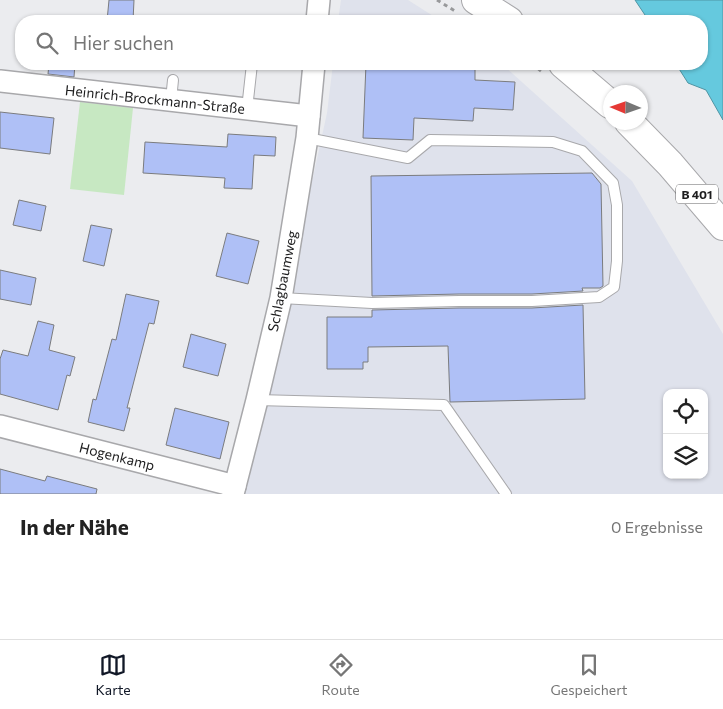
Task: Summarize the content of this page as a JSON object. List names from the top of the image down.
{
  "streets": {
    "main road": ["B 401"],
    "street": ["Heinrich-Brockmann-Straße", "Schlagbaumweg", "Hogenkamp"]
  },
  "crossings": [
    ["Heinrich-Brockmann-Straße", "Schlagbaumweg"],
    ["Schlagbaumweg", "Hogenkamp"]
  ],
  "north": "left",
  "page": {
    "search": "Hier suchen",
    "heading": ["In der Nähe", "0 Ergebnisse"],
    "nav": ["Karte", "Route", "Gespeichert"]
  }
}
